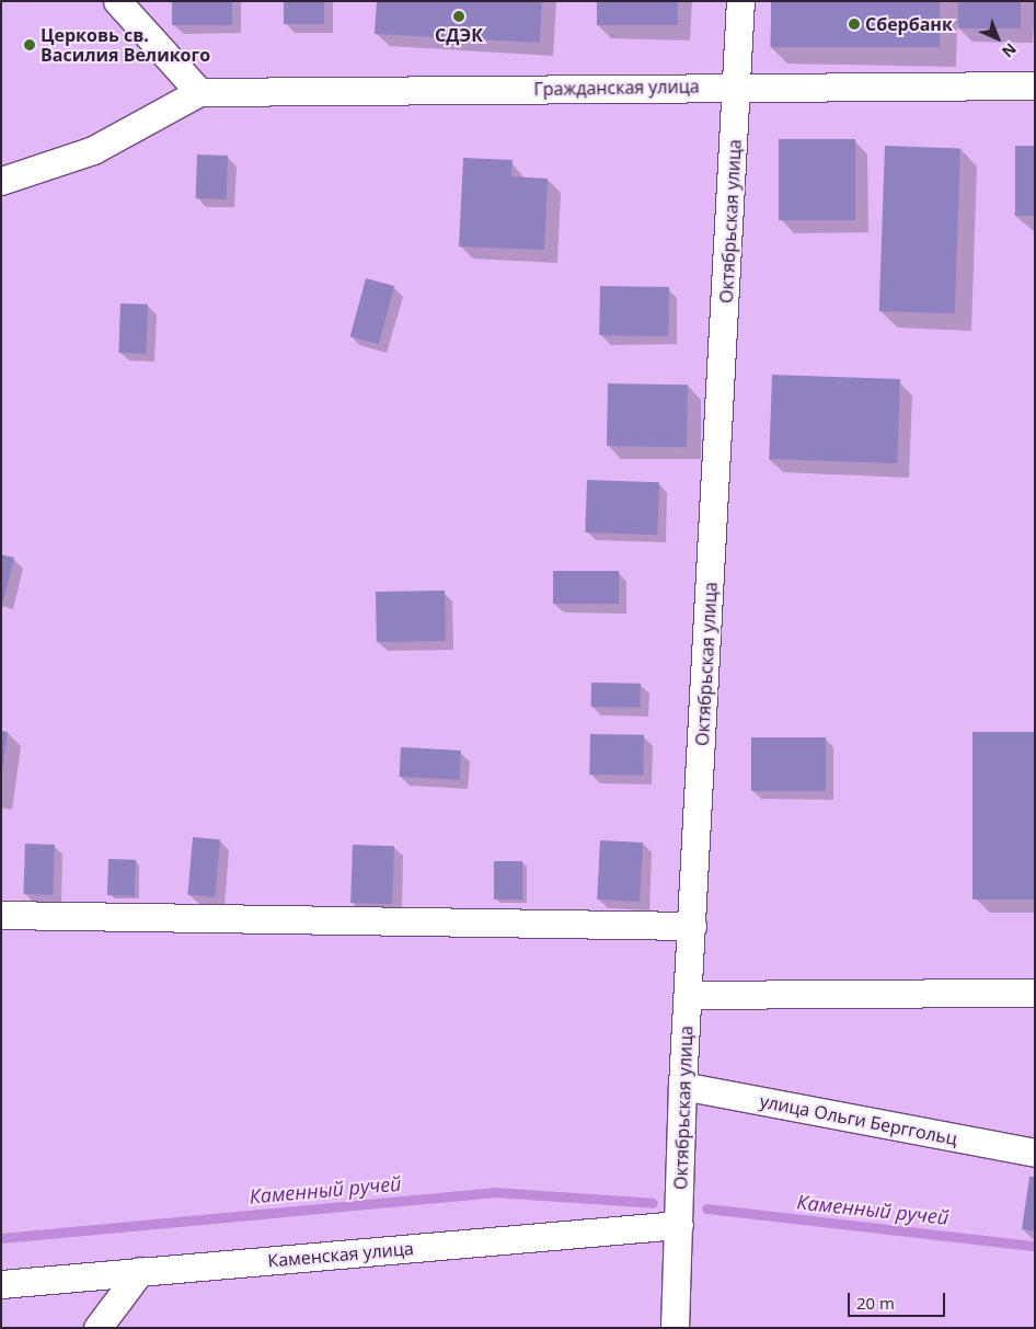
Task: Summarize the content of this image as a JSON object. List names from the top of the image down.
{
  "streets": {
    "street": [
      "Гражданская улица",
      "Октябрьская улица",
      "улица Ольги Берггольц",
      "Каменская улица"
    ]
  },
  "crossings": [
    ["Гражданская улица", "Октябрьская улица"],
    ["Октябрьская улица", "улица Ольги Берггольц"],
    ["Октябрьская улица", "Каменская улица"]
  ],
  "water": ["Каменный ручей"],
  "places": ["СДЭК", "Сбербанк", "Церковь св. Василия Великого"],
  "scale_bar": "20 m",
  "north": "bottom right"
}
